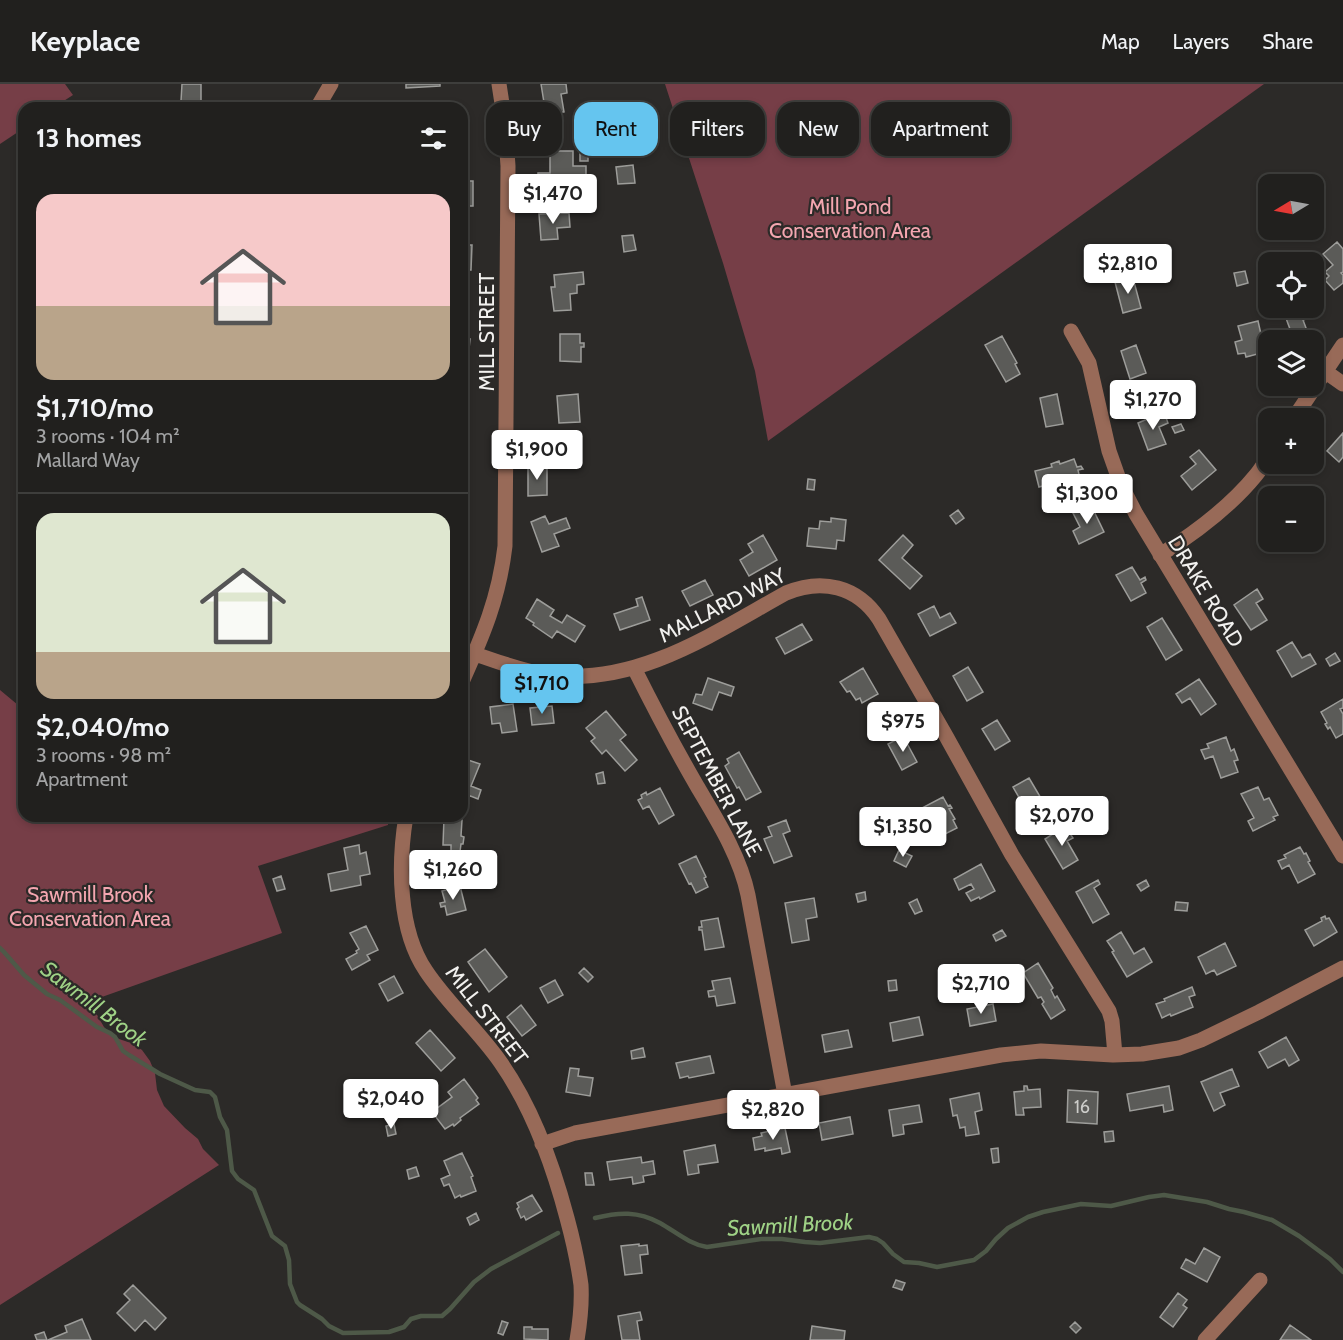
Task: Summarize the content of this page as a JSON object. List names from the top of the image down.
{
  "streets": {
    "street": [
      "MILL STREET",
      "DRAKE ROAD",
      "MALLARD WAY",
      "SEPTEMBER LANE"
    ]
  },
  "crossings": [
    ["MILL STREET", "MALLARD WAY"],
    ["MALLARD WAY", "SEPTEMBER LANE"]
  ],
  "water": ["Sawmill Brook"],
  "parks": ["Mill Pond Conservation Area", "Sawmill Brook Conservation Area"],
  "house_numbers": ["16"],
  "north": "left",
  "page": {
    "header": "Keyplace",
    "nav": ["Map", "Layers", "Share"],
    "chip": [
      "Buy",
      "Rent",
      "Filters",
      "New",
      "Apartment"
    ],
    "heading": "13 homes",
    "map_buttons": ["+", "−"],
    "price": [
      "$1,470",
      "$2,810",
      "$1,270",
      "$1,900",
      "$1,300",
      "$1,710",
      "$975",
      "$2,070",
      "$1,350",
      "$1,260",
      "$2,710",
      "$2,040",
      "$2,820"
    ],
    "list": [
      {
        "name": "$1,710/mo",
        "note": "3 rooms · 104 m² · Mallard Way"
      },
      {
        "name": "$2,040/mo",
        "note": "3 rooms · 98 m² · Apartment"
      }
    ]
  }
}
